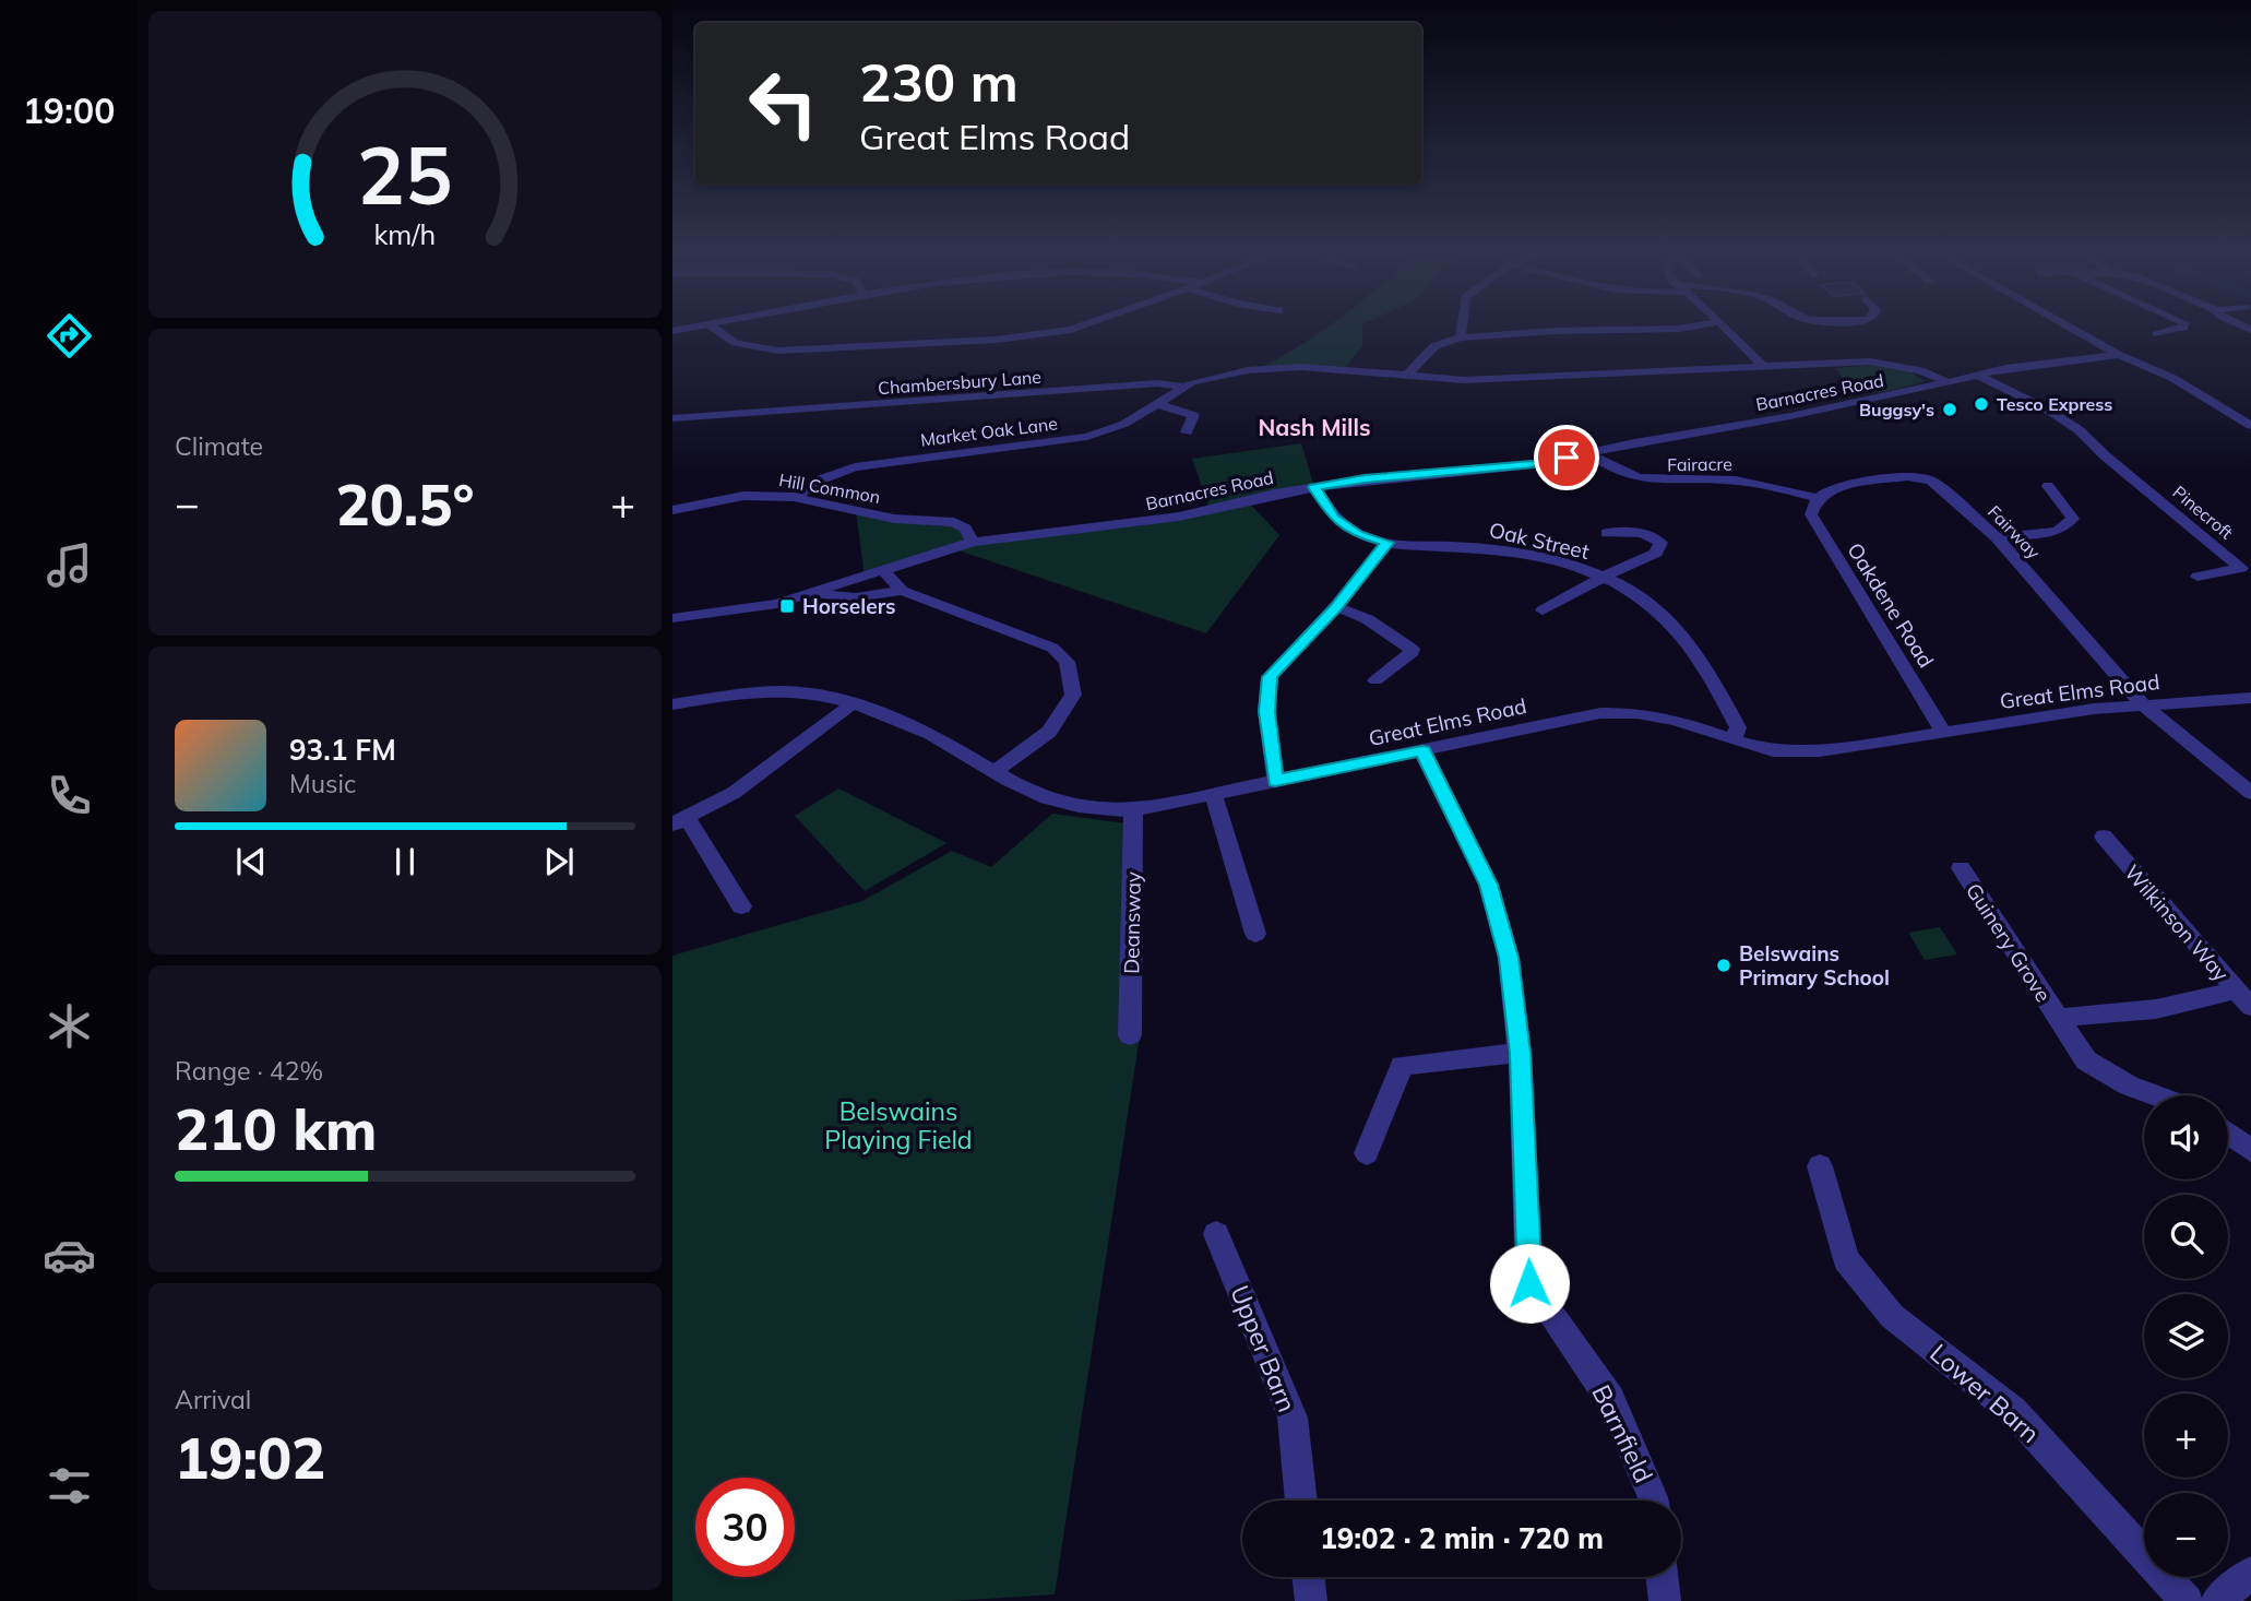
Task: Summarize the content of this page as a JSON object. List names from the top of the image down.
{
  "streets": {
    "street": [
      "Chambersbury Lane",
      "Barnacres Road",
      "Market Oak Lane",
      "Fairacre",
      "Hill Common",
      "Pinecroft",
      "Fairway",
      "Oak Street",
      "Oakdene Road",
      "Great Elms Road",
      "Deansway",
      "Wilkinson Way",
      "Guinery Grove",
      "Upper Barn",
      "Lower Barn",
      "Barnfield"
    ]
  },
  "crossings": [
    ["Chambersbury Lane", "Barnacres Road"],
    ["Chambersbury Lane", "Market Oak Lane"],
    ["Barnacres Road", "Fairacre"],
    ["Barnacres Road", "Hill Common"],
    ["Barnacres Road", "Pinecroft"],
    ["Barnacres Road", "Oak Street"],
    ["Market Oak Lane", "Hill Common"],
    ["Fairacre", "Fairway"],
    ["Fairacre", "Oakdene Road"],
    ["Fairway", "Oakdene Road"],
    ["Fairway", "Great Elms Road"],
    ["Oak Street", "Great Elms Road"],
    ["Oakdene Road", "Great Elms Road"],
    ["Great Elms Road", "Deansway"],
    ["Great Elms Road", "Barnfield"],
    ["Wilkinson Way", "Guinery Grove"]
  ],
  "districts": ["Nash Mills"],
  "parks": ["Belswains Playing Field"],
  "places": {
    "other": ["Tesco Express", "Buggsy's", "Belswains Primary School"],
    "transit": ["Horselers"]
  },
  "page": {
    "tabs": "19:00",
    "turn": ["230 m", "Great Elms Road"],
    "tile": [
      "Climate",
      ["Range · 42%", "210 km"],
      ["Arrival", "19:02"]
    ],
    "heat": ["−", "20.5°", "+"],
    "song": ["93.1 FM", "Music"],
    "map_buttons": ["+", "−"],
    "limit": "30",
    "trip": "19:02 · 2 min · 720 m",
    "gauge": ["25", "km/h"]
  }
}
